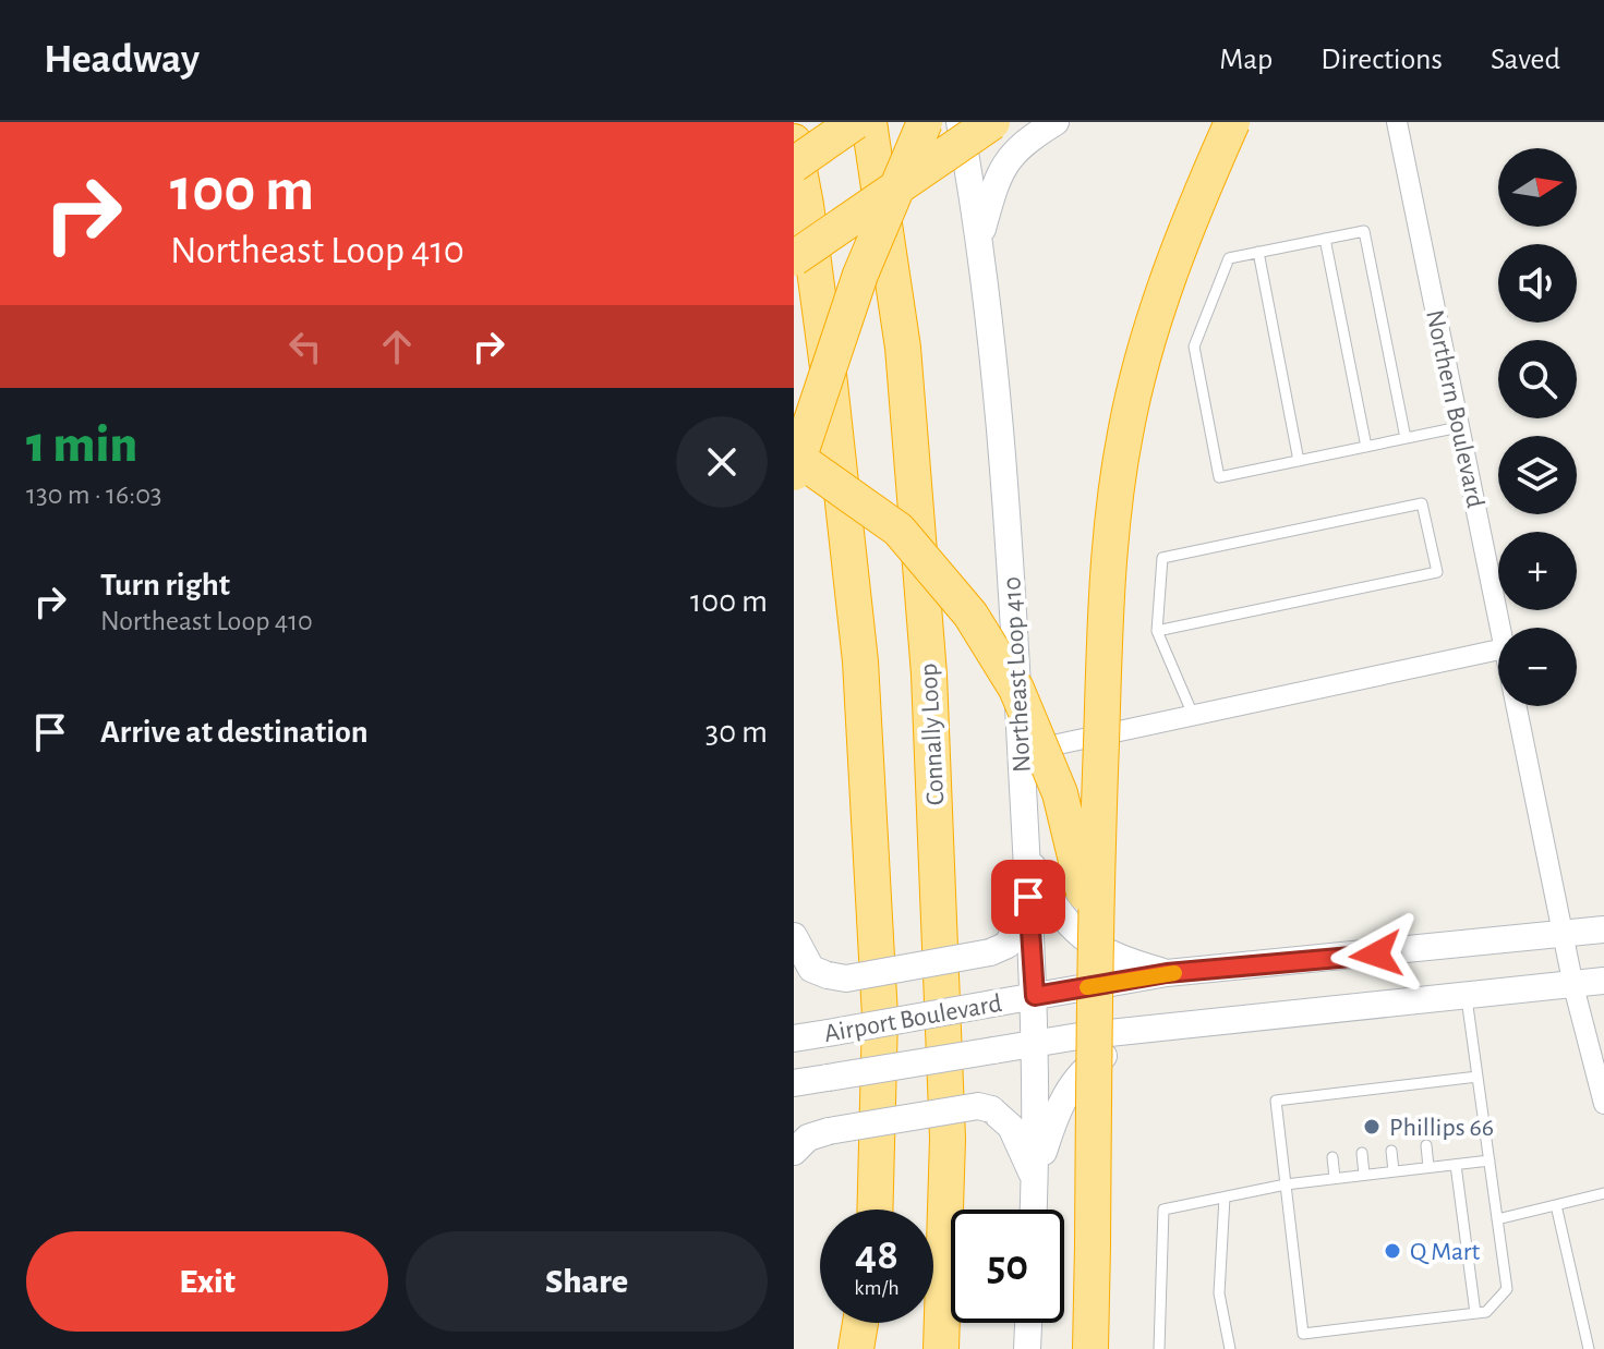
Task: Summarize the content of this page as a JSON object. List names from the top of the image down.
{
  "streets": {
    "highway": ["Connally Loop"],
    "main road": ["Northeast Loop 410", "Airport Boulevard"],
    "street": ["Northern Boulevard"]
  },
  "crossings": [
    ["Northern Boulevard", "Airport Boulevard"],
    ["Northeast Loop 410", "Airport Boulevard"]
  ],
  "places": ["Phillips 66", "Q Mart"],
  "north": "right",
  "page": {
    "header": "Headway",
    "nav": ["Map", "Directions", "Saved"],
    "turn": ["100 m", "Northeast Loop 410"],
    "map_buttons": ["+", "−"],
    "heading": ["1 min", "130 m · 16:03"],
    "list": [
      {
        "name": "Turn right",
        "note": "Northeast Loop 410",
        "value": "100 m"
      },
      {
        "name": "Arrive at destination",
        "value": "30 m"
      }
    ],
    "speed": "48 km/h",
    "limit": "50",
    "buttons": ["Exit", "Share"]
  }
}
